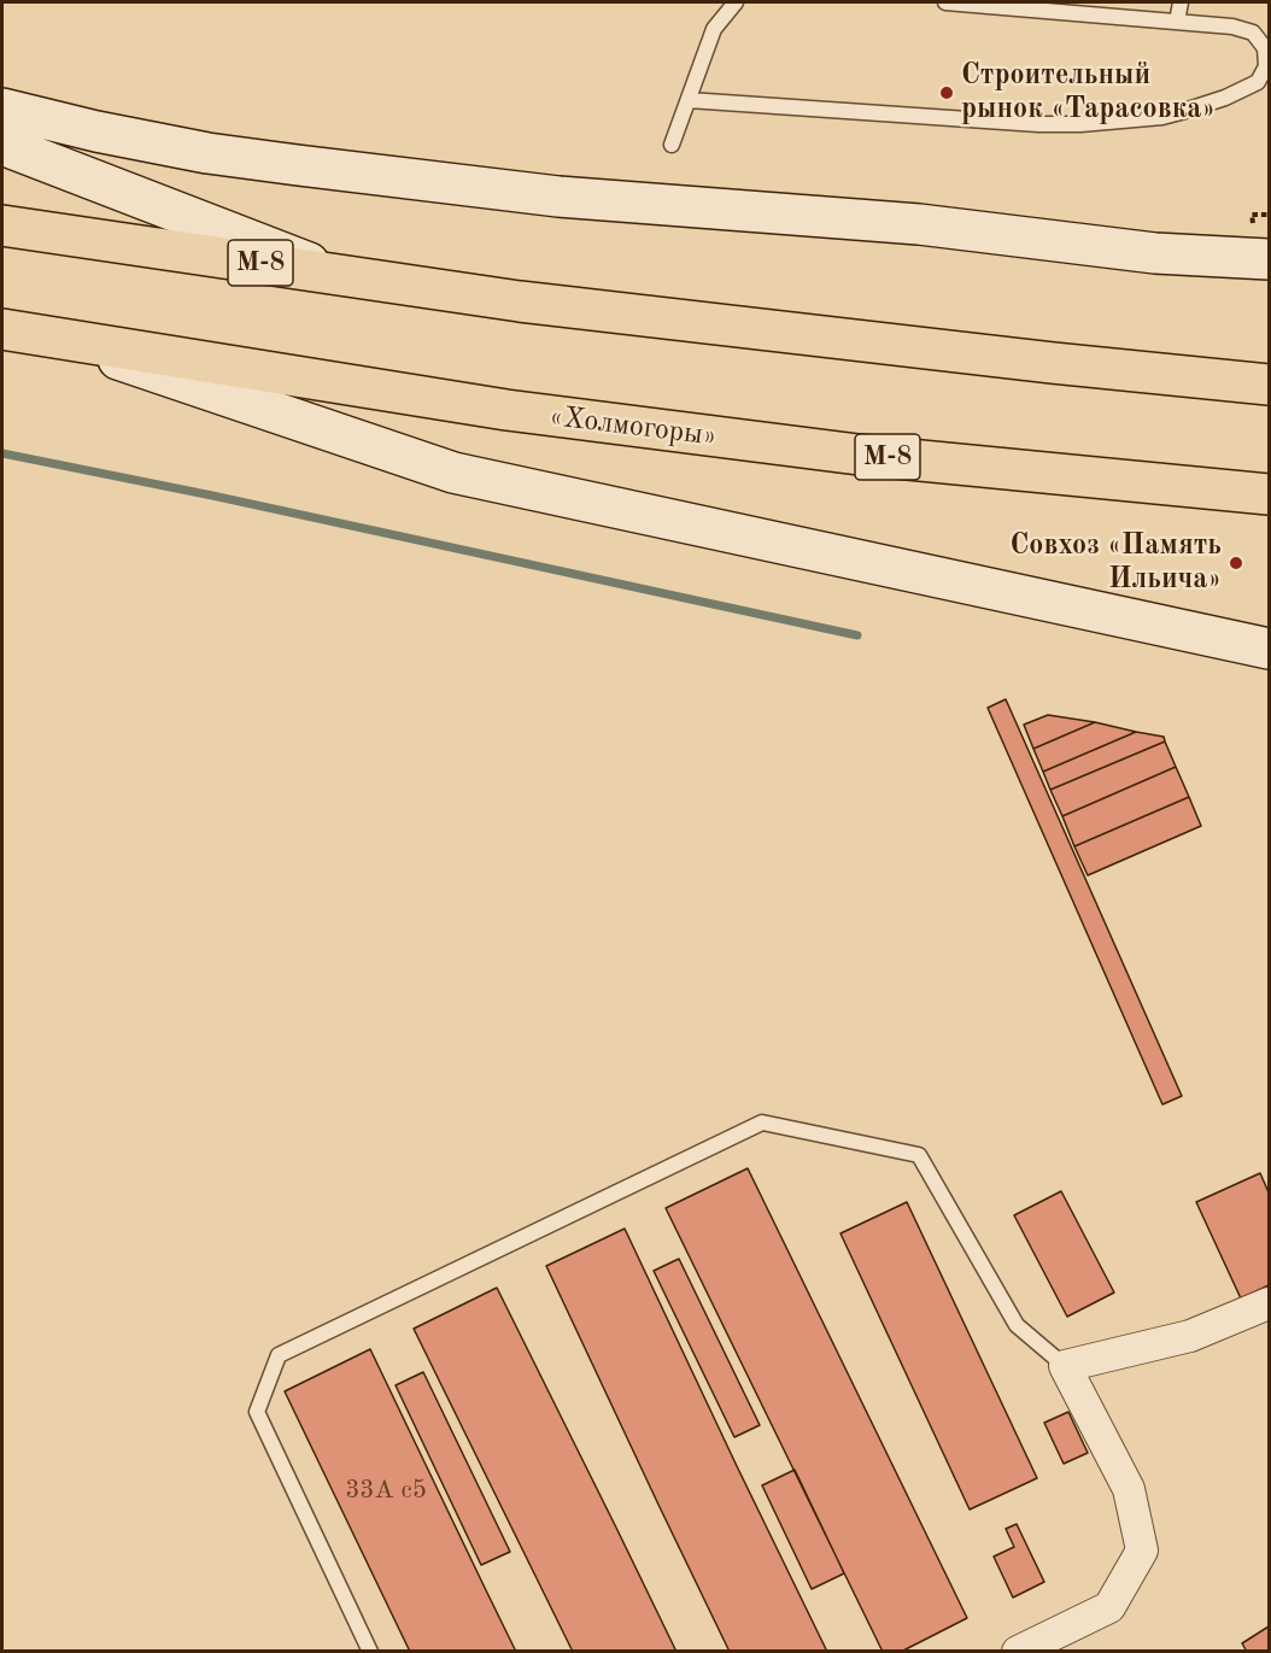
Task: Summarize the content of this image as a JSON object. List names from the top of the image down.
{
  "streets": {
    "highway": ["М-8", "«Холмогоры»"]
  },
  "places": ["Строительный рынок «Тарасовка»", "Совхоз «Память Ильича»"],
  "house_numbers": ["33А с5"]
}
